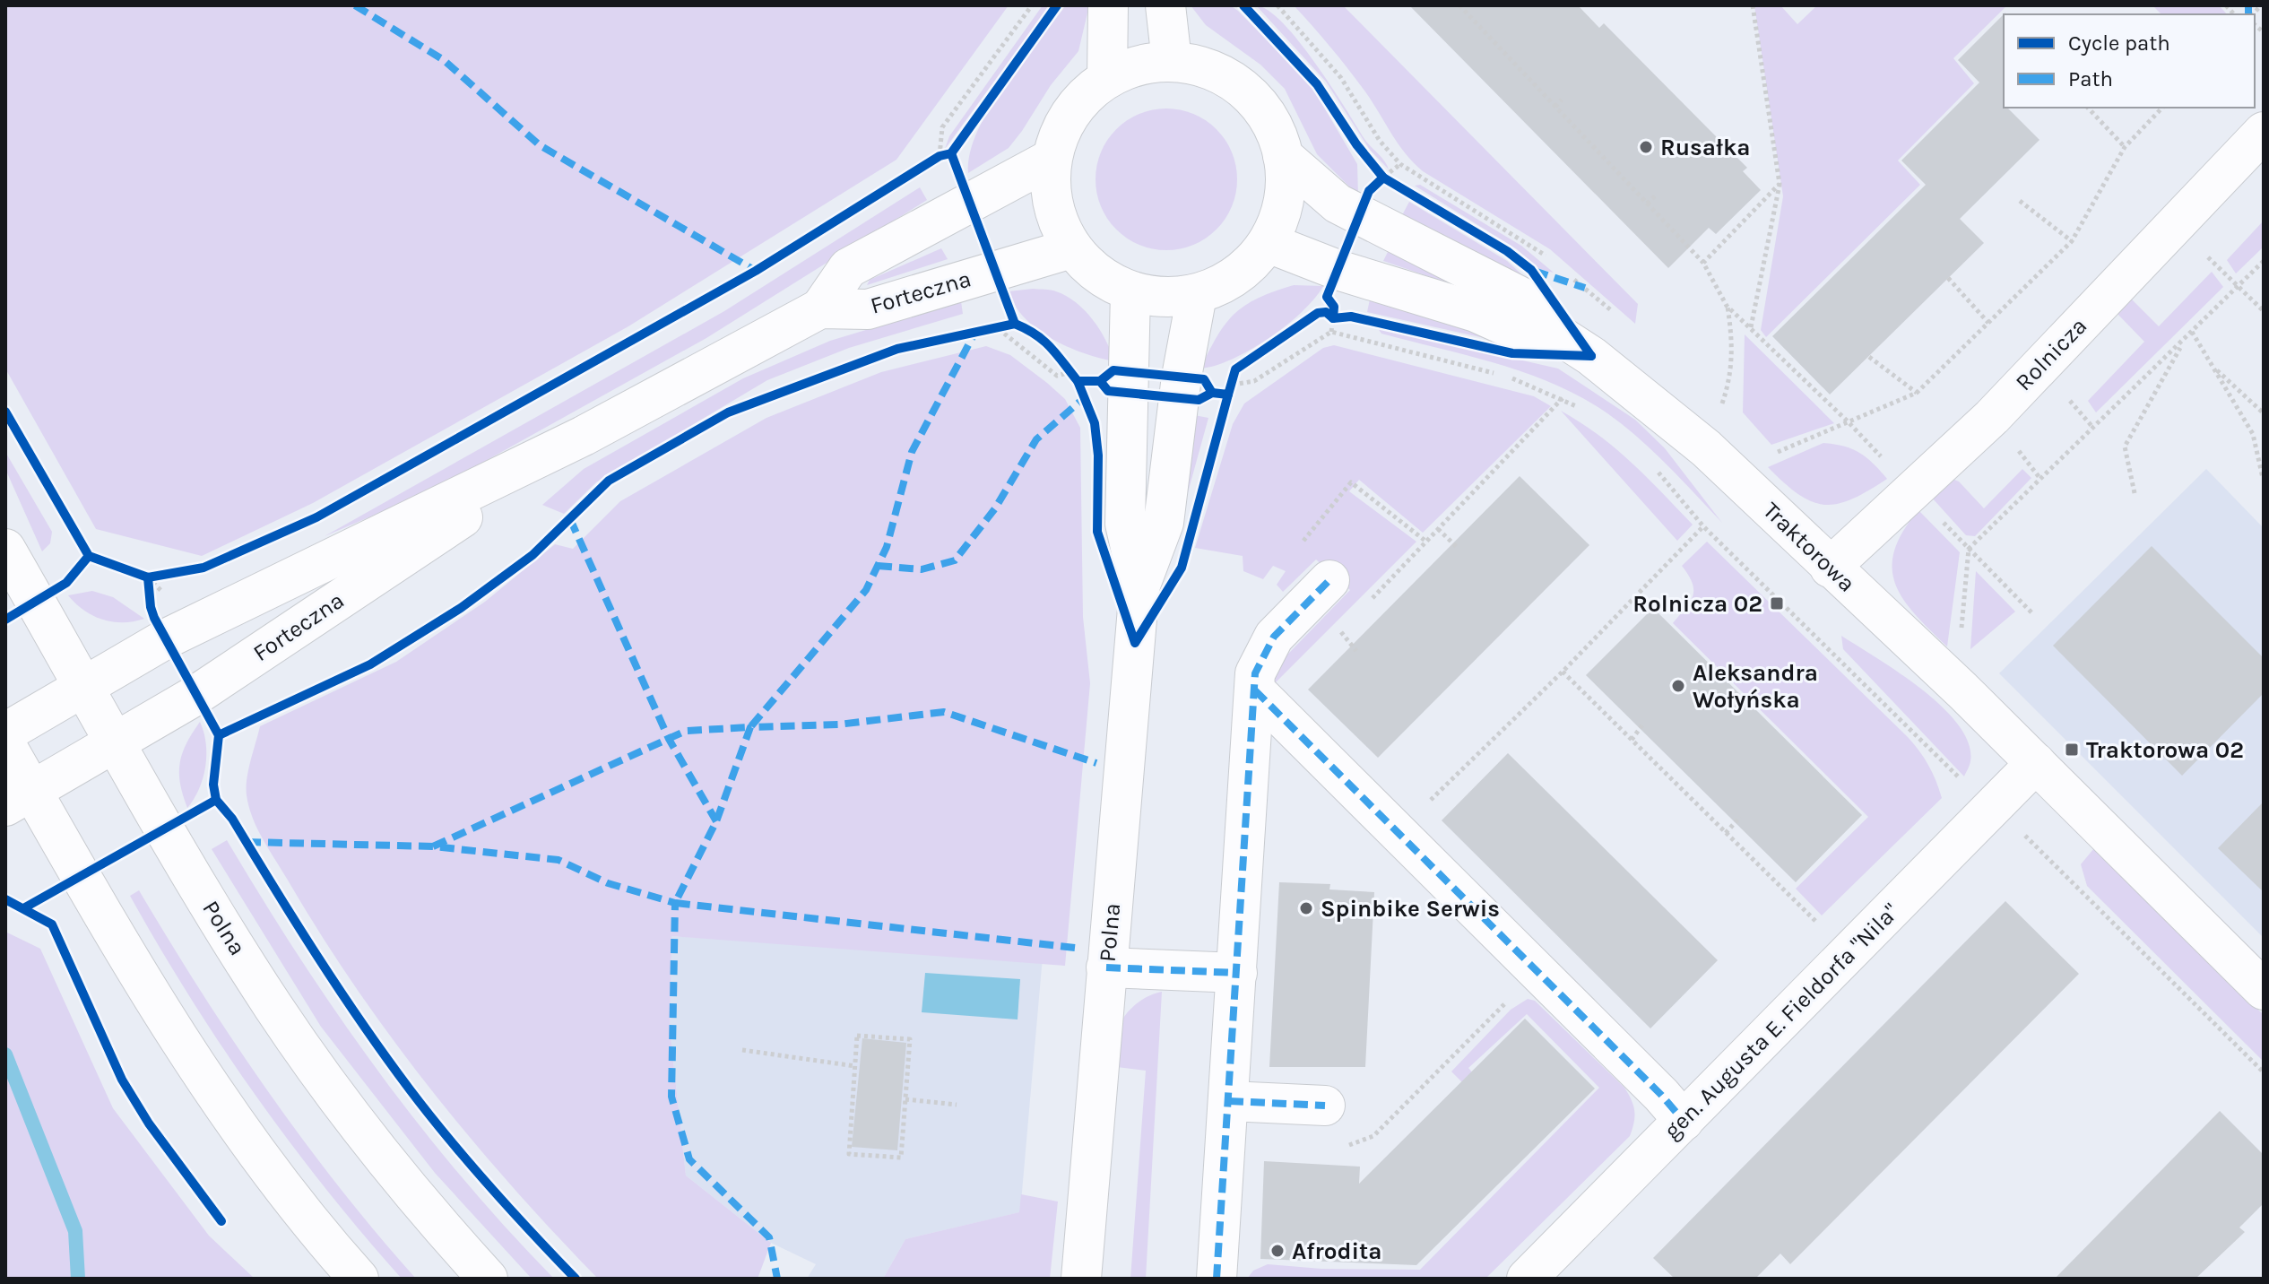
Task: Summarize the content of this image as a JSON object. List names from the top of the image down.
{
  "streets": {
    "street": [
      "Forteczna",
      "Rolnicza",
      "Traktorowa",
      "Polna",
      "gen. Augusta E. Fieldorfa \"Nila\""
    ]
  },
  "crossings": [
    ["Forteczna", "Traktorowa"],
    ["Forteczna", "Polna"],
    ["Rolnicza", "Traktorowa"],
    ["Traktorowa", "Polna"],
    ["Traktorowa", "gen. Augusta E. Fieldorfa \"Nila\""]
  ],
  "places": {
    "other": [
      "Rusałka",
      "Aleksandra Wołyńska",
      "Spinbike Serwis",
      "Afrodita"
    ],
    "transit": ["Rolnicza 02", "Traktorowa 02"]
  },
  "legend": ["Cycle path", "Path"]
}
